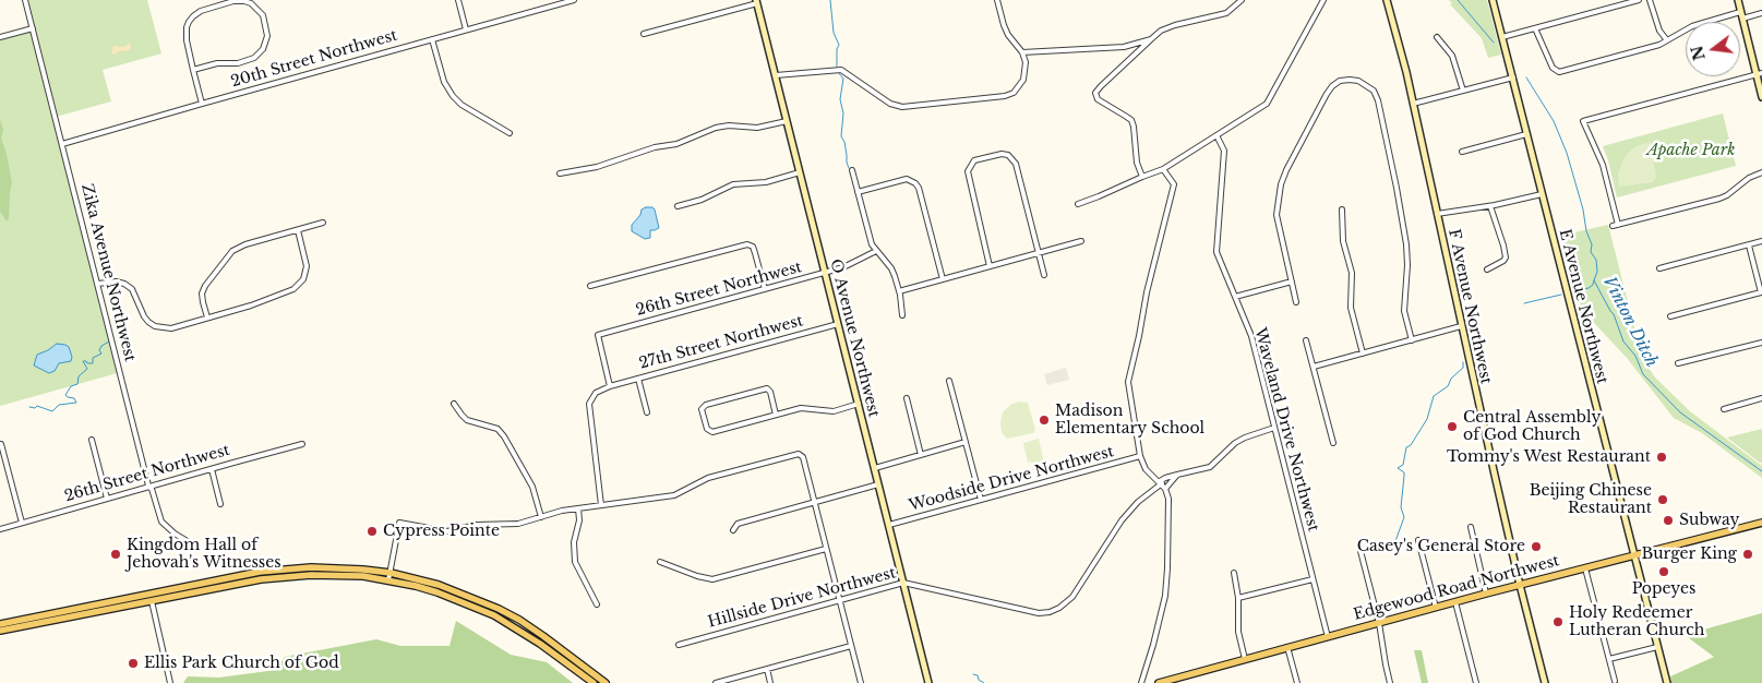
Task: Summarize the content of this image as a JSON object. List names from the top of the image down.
{
  "streets": {
    "main road": ["Edgewood Road Northwest"],
    "street": [
      "20th Street Northwest",
      "Zika Avenue Northwest",
      "26th Street Northwest",
      "F Avenue Northwest",
      "E Avenue Northwest",
      "O Avenue Northwest",
      "27th Street Northwest",
      "Waveland Drive Northwest",
      "Woodside Drive Northwest",
      "Hillside Drive Northwest"
    ]
  },
  "crossings": [
    ["20th Street Northwest", "Zika Avenue Northwest"],
    ["Zika Avenue Northwest", "26th Street Northwest"],
    ["26th Street Northwest", "O Avenue Northwest"],
    ["26th Street Northwest", "27th Street Northwest"],
    ["F Avenue Northwest", "Edgewood Road Northwest"],
    ["E Avenue Northwest", "Edgewood Road Northwest"],
    ["O Avenue Northwest", "27th Street Northwest"],
    ["O Avenue Northwest", "Woodside Drive Northwest"],
    ["O Avenue Northwest", "Hillside Drive Northwest"],
    ["Waveland Drive Northwest", "Edgewood Road Northwest"],
    ["Waveland Drive Northwest", "Hillside Drive Northwest"]
  ],
  "water": ["Vinton Ditch"],
  "parks": ["Apache Park"],
  "places": [
    "Madison Elementary School",
    "Central Assembly of God Church",
    "Tommy's West Restaurant",
    "Beijing Chinese Restaurant",
    "Subway",
    "Cypress Pointe",
    "Casey's General Store",
    "Kingdom Hall of Jehovah's Witnesses",
    "Burger King",
    "Popeyes",
    "Holy Redeemer Lutheran Church",
    "Ellis Park Church of God"
  ],
  "north": "left"
}
